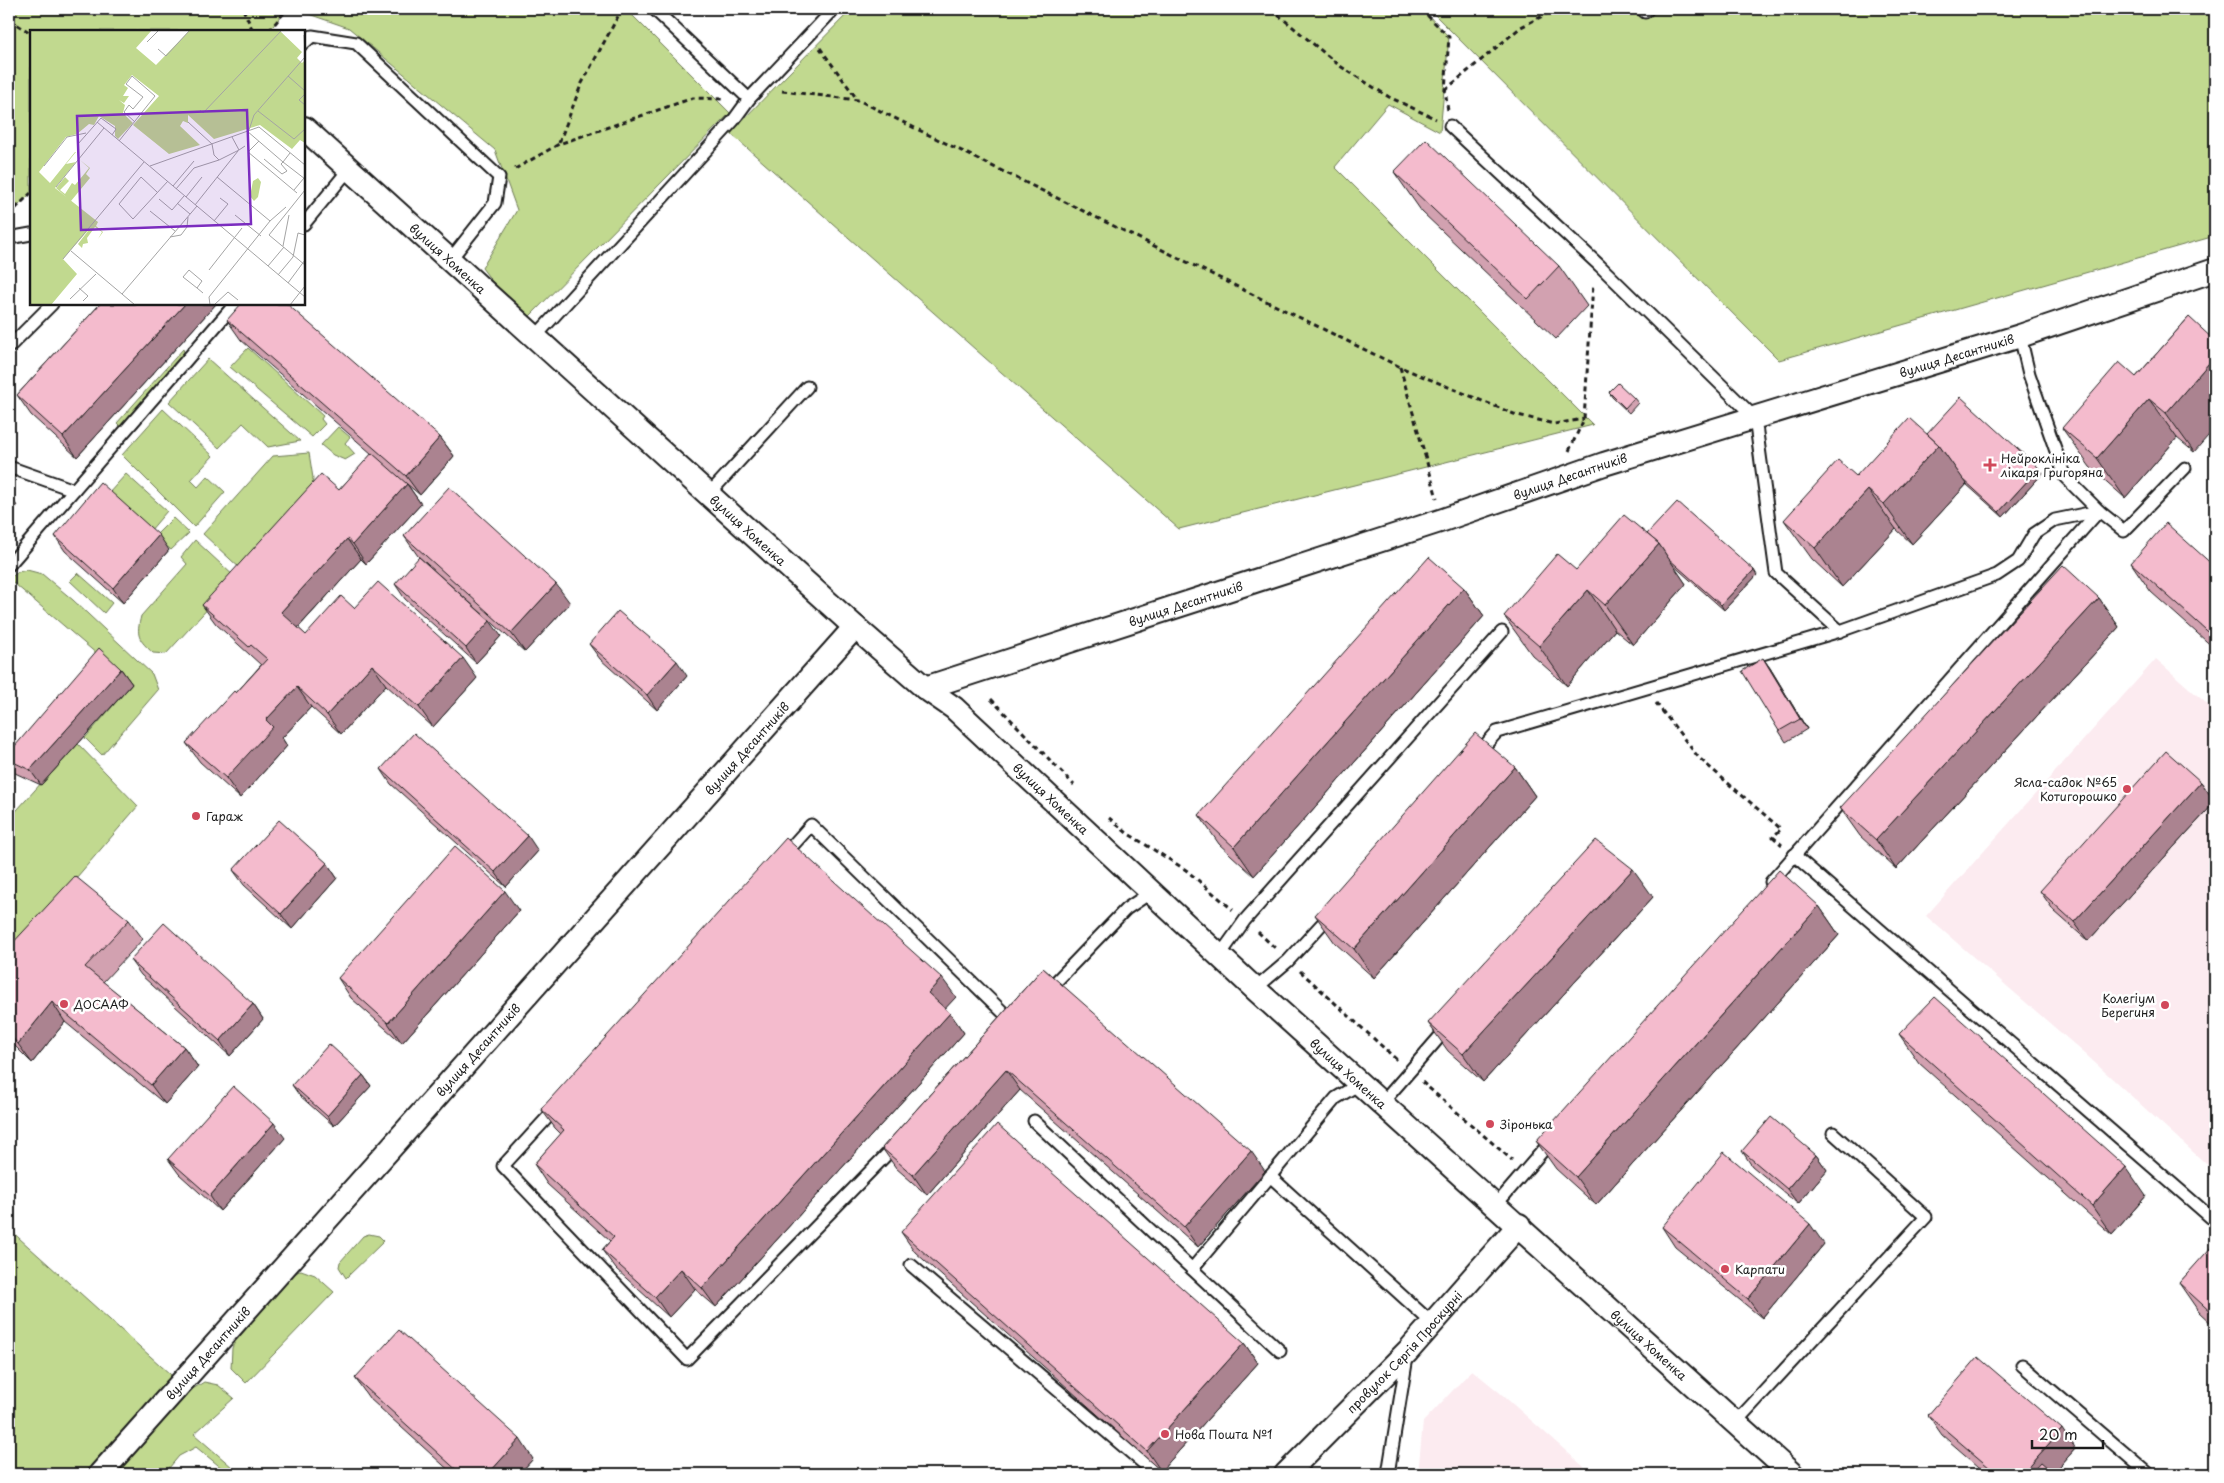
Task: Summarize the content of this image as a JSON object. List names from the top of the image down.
{
  "streets": {
    "street": ["вулиця Хоменка", "вулиця Десантників", "провулок Сергія Проскурні"]
  },
  "crossings": [
    ["вулиця Хоменка", "вулиця Десантників"],
    ["вулиця Хоменка", "провулок Сергія Проскурні"]
  ],
  "places": {
    "health": ["Нейроклініка лікаря Григоряна"],
    "other": [
      "Ясла-садок №65 Котигорошко",
      "Гараж",
      "ДОСААФ",
      "Колегіум Берегиня",
      "Зіронька",
      "Карпати",
      "Нова Пошта №1"
    ]
  },
  "scale_bar": "20 m"
}
